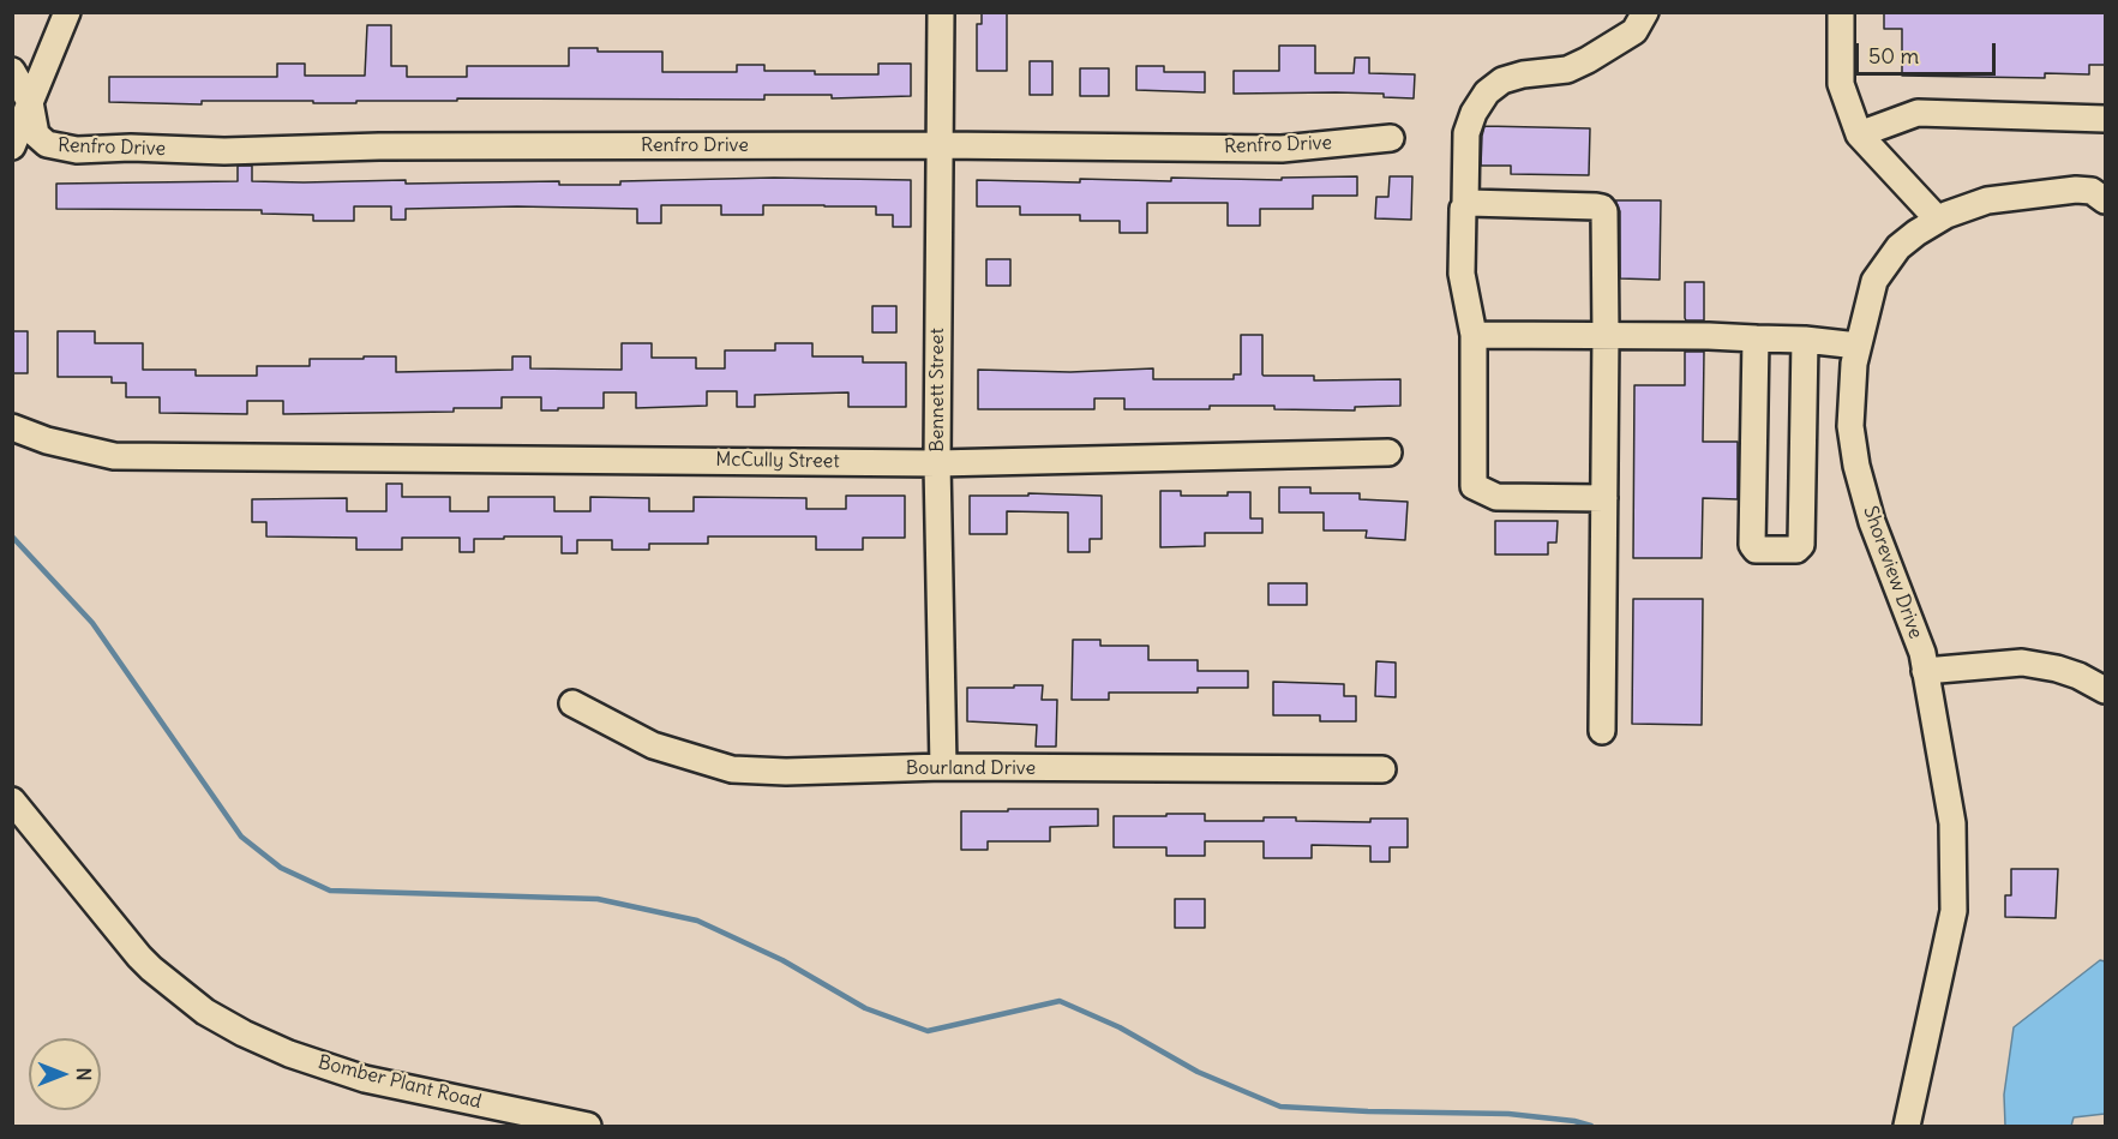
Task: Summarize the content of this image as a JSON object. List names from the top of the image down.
{
  "streets": {
    "street": [
      "Renfro Drive",
      "Bennett Street",
      "McCully Street",
      "Shoreview Drive",
      "Bourland Drive",
      "Bomber Plant Road"
    ]
  },
  "crossings": [
    ["Renfro Drive", "Bennett Street"],
    ["Bennett Street", "McCully Street"],
    ["Bennett Street", "Bourland Drive"]
  ],
  "scale_bar": "50 m",
  "north": "right"
}
